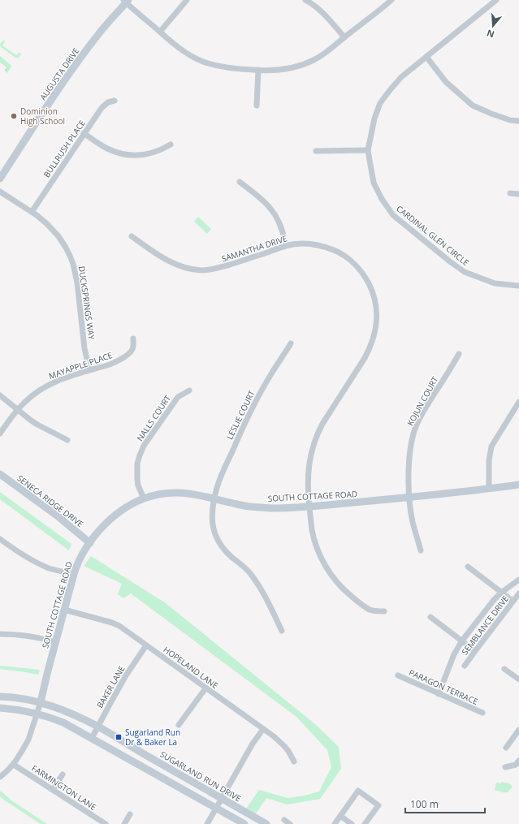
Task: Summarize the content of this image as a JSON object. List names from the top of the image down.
{
  "streets": {
    "street": [
      "AUGUSTA DRIVE",
      "BULLRUSH PLACE",
      "CARDINAL GLEN CIRCLE",
      "SAMANTHA DRIVE",
      "DUCKSPRINGS WAY",
      "MAYAPPLE PLACE",
      "KOJUN COURT",
      "LESLIE COURT",
      "NALLS COURT",
      "SOUTH COTTAGE ROAD",
      "SENECA RIDGE DRIVE",
      "SEMBLANCE DRIVE",
      "HOPELAND LANE",
      "BAKER LANE",
      "PARAGON TERRACE",
      "SUGARLAND RUN DRIVE",
      "FARMINGTON LANE"
    ]
  },
  "crossings": [
    ["BULLRUSH PLACE", "DUCKSPRINGS WAY"],
    ["SAMANTHA DRIVE", "SOUTH COTTAGE ROAD"],
    ["DUCKSPRINGS WAY", "MAYAPPLE PLACE"],
    ["KOJUN COURT", "SOUTH COTTAGE ROAD"],
    ["LESLIE COURT", "SOUTH COTTAGE ROAD"],
    ["NALLS COURT", "SOUTH COTTAGE ROAD"],
    ["SOUTH COTTAGE ROAD", "SENECA RIDGE DRIVE"],
    ["SOUTH COTTAGE ROAD", "HOPELAND LANE"],
    ["SOUTH COTTAGE ROAD", "SUGARLAND RUN DRIVE"],
    ["HOPELAND LANE", "BAKER LANE"],
    ["BAKER LANE", "SUGARLAND RUN DRIVE"]
  ],
  "places": {
    "other": ["Dominion High School"],
    "transit": ["Sugarland Run Dr & Baker La"]
  },
  "scale_bar": "100 m",
  "north": "bottom"
}
